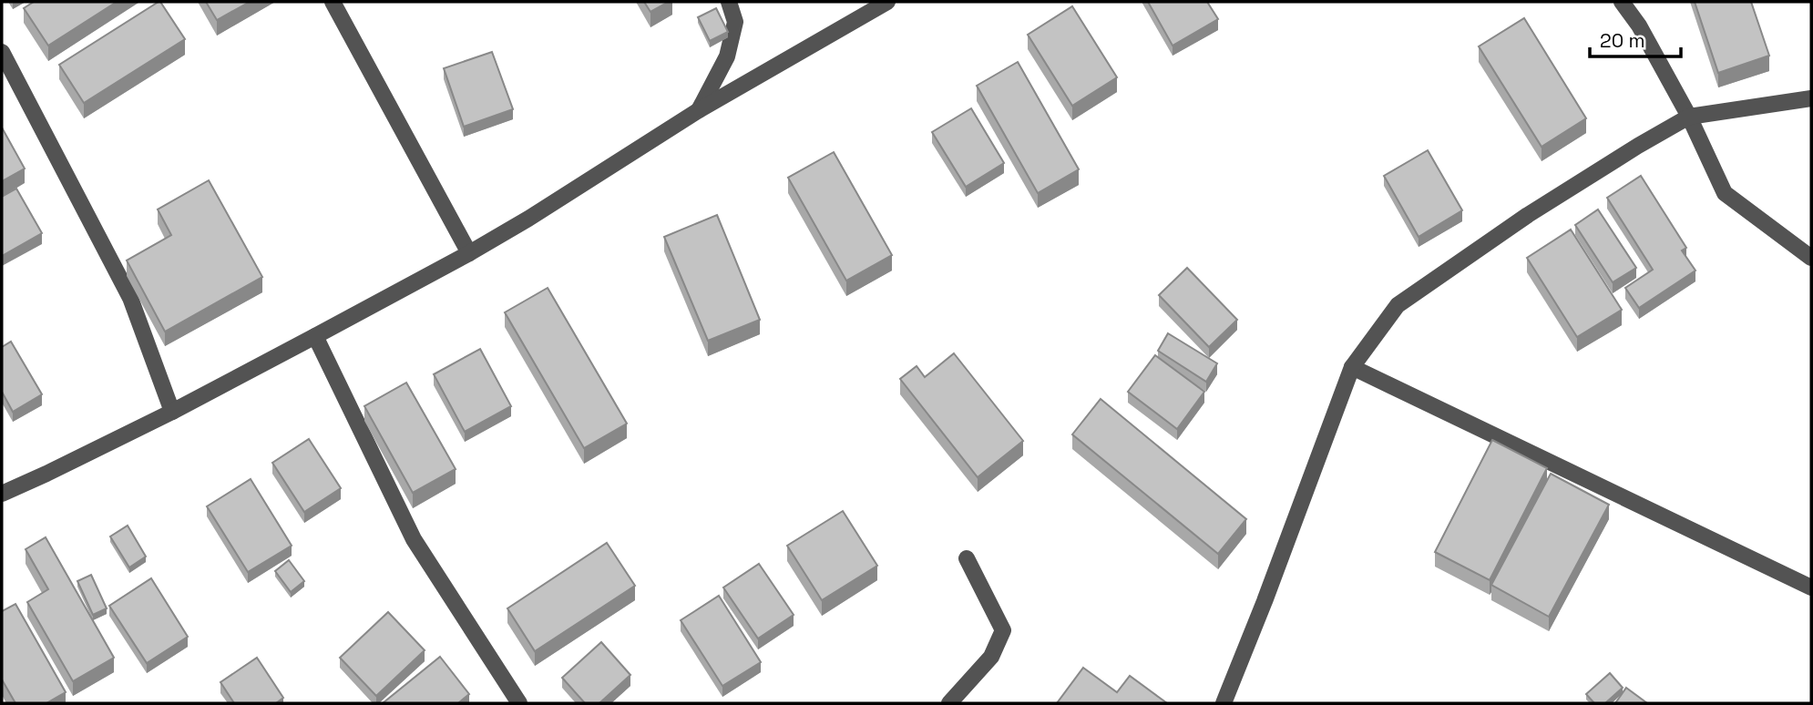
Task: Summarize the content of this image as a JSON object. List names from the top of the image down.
{
  "scale_bar": "20 m"
}
